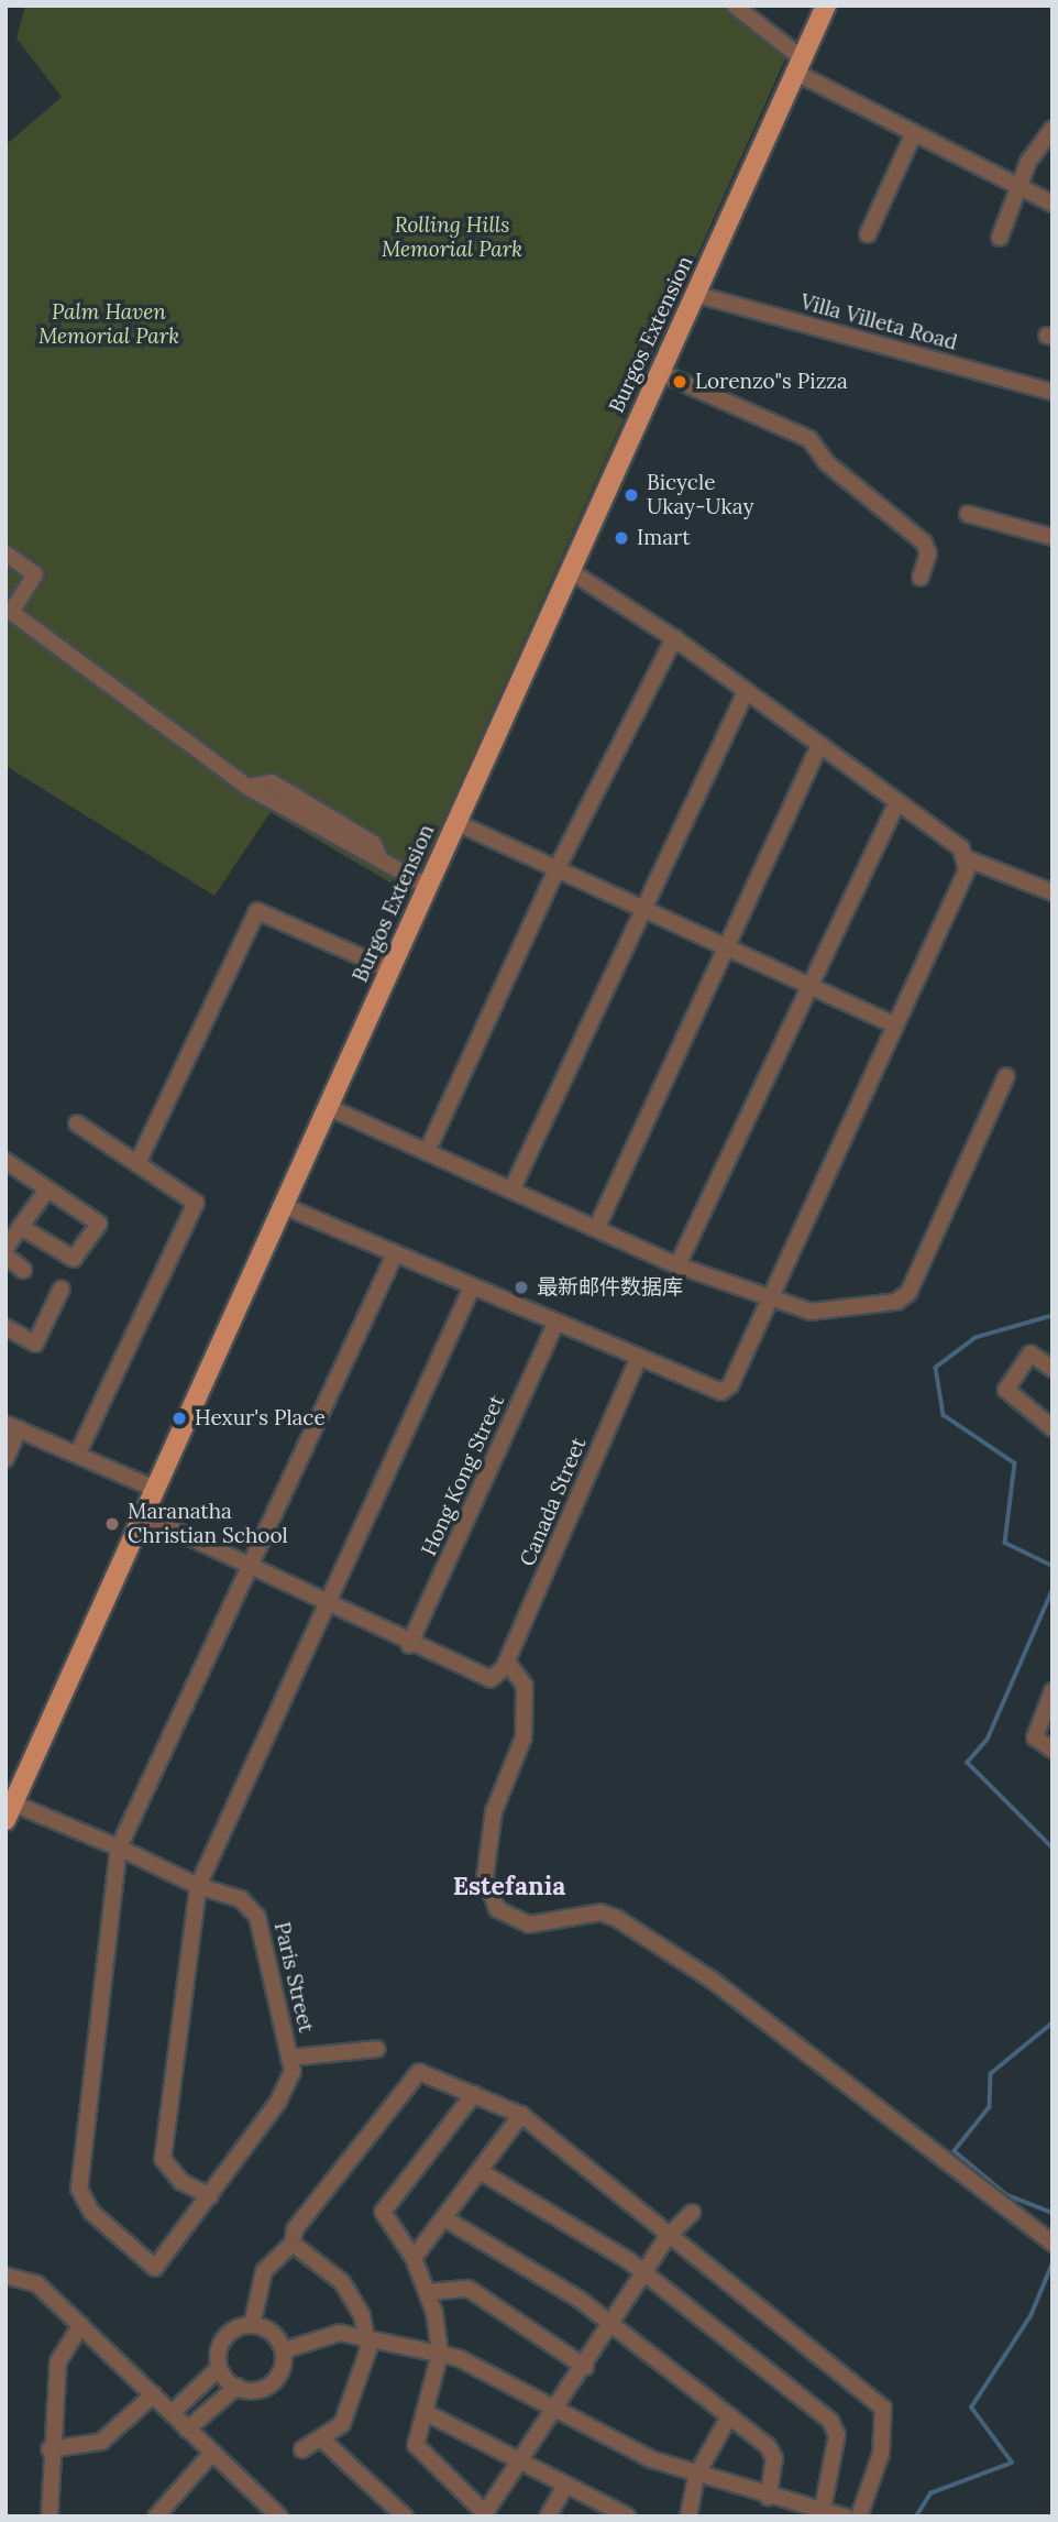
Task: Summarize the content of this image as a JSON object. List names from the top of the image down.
{
  "streets": {
    "main road": ["Burgos Extension"],
    "street": [
      "Villa Villeta Road",
      "Hong Kong Street",
      "Canada Street",
      "Paris Street"
    ]
  },
  "crossings": [
    ["Villa Villeta Road", "Burgos Extension"],
    ["Burgos Extension", "Paris Street"]
  ],
  "districts": ["Estefania"],
  "parks": ["Rolling Hills Memorial Park", "Palm Haven Memorial Park"],
  "places": [
    "Lorenzo\"s Pizza",
    "Bicycle Ukay-Ukay",
    "Imart",
    "最新邮件数据库",
    "Hexur's Place",
    "Maranatha Christian School"
  ]
}
